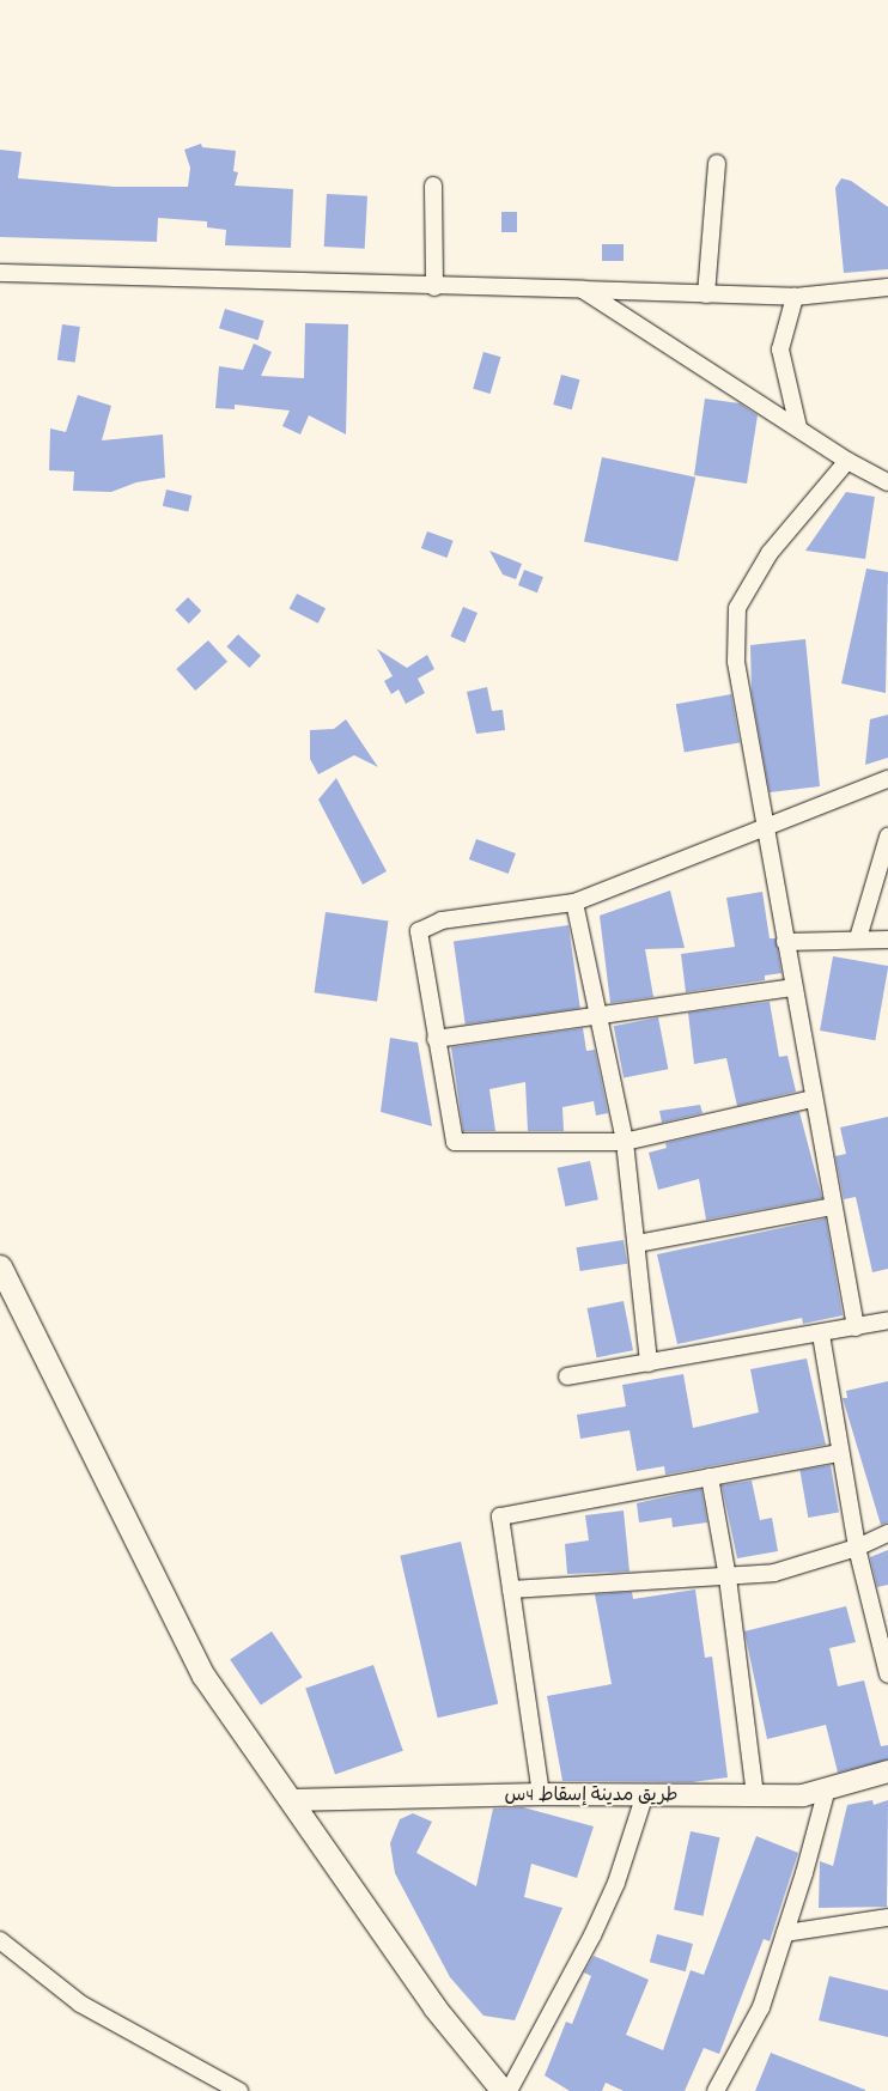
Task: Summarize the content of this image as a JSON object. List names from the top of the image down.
{
  "streets": {
    "street": ["طريق مدينة إسقاط 4س"]
  }
}
